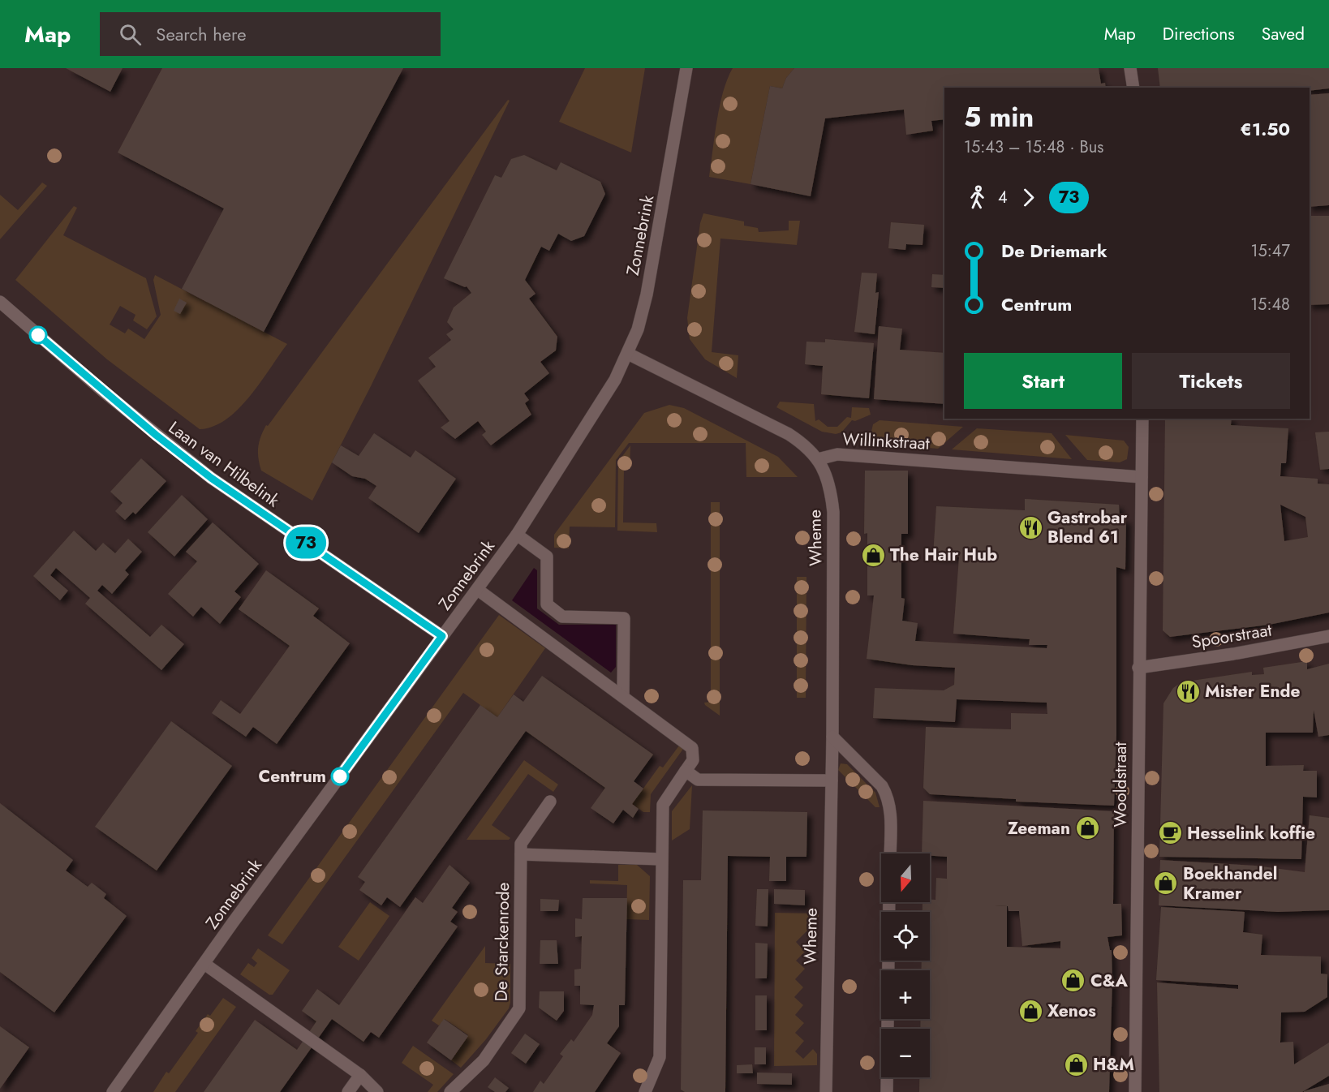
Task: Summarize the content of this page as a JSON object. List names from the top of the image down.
{
  "streets": {
    "street": [
      "Zonnebrink",
      "Willinkstraat",
      "Laan van Hilbelink",
      "Wheme",
      "Spoorstraat",
      "Wooldstraat",
      "De Starckenrode"
    ]
  },
  "crossings": [
    ["Zonnebrink", "Laan van Hilbelink"],
    ["Willinkstraat", "Wheme"],
    ["Willinkstraat", "Wooldstraat"],
    ["Spoorstraat", "Wooldstraat"]
  ],
  "places": {
    "restaurant": ["Gastrobar Blend 61", "Mister Ende"],
    "shop": [
      "The Hair Hub",
      "Zeeman",
      "Boekhandel Kramer",
      "C&A",
      "Xenos",
      "H&M"
    ],
    "other": ["Centrum"],
    "cafe": ["Hesselink koffie"]
  },
  "lines": ["bus line 73"],
  "north": "bottom",
  "page": {
    "header": "Map",
    "search": "Search here",
    "nav": ["Map", "Directions", "Saved"],
    "on_map": "73",
    "heading": ["5 min", "15:43 – 15:48 · Bus", "€1.50"],
    "legs": ["4", "73"],
    "list": [
      {
        "name": "De Driemark",
        "value": "15:47"
      },
      {
        "name": "Centrum",
        "value": "15:48"
      }
    ],
    "buttons": ["Start", "Tickets"],
    "map_buttons": ["+", "−"]
  }
}
